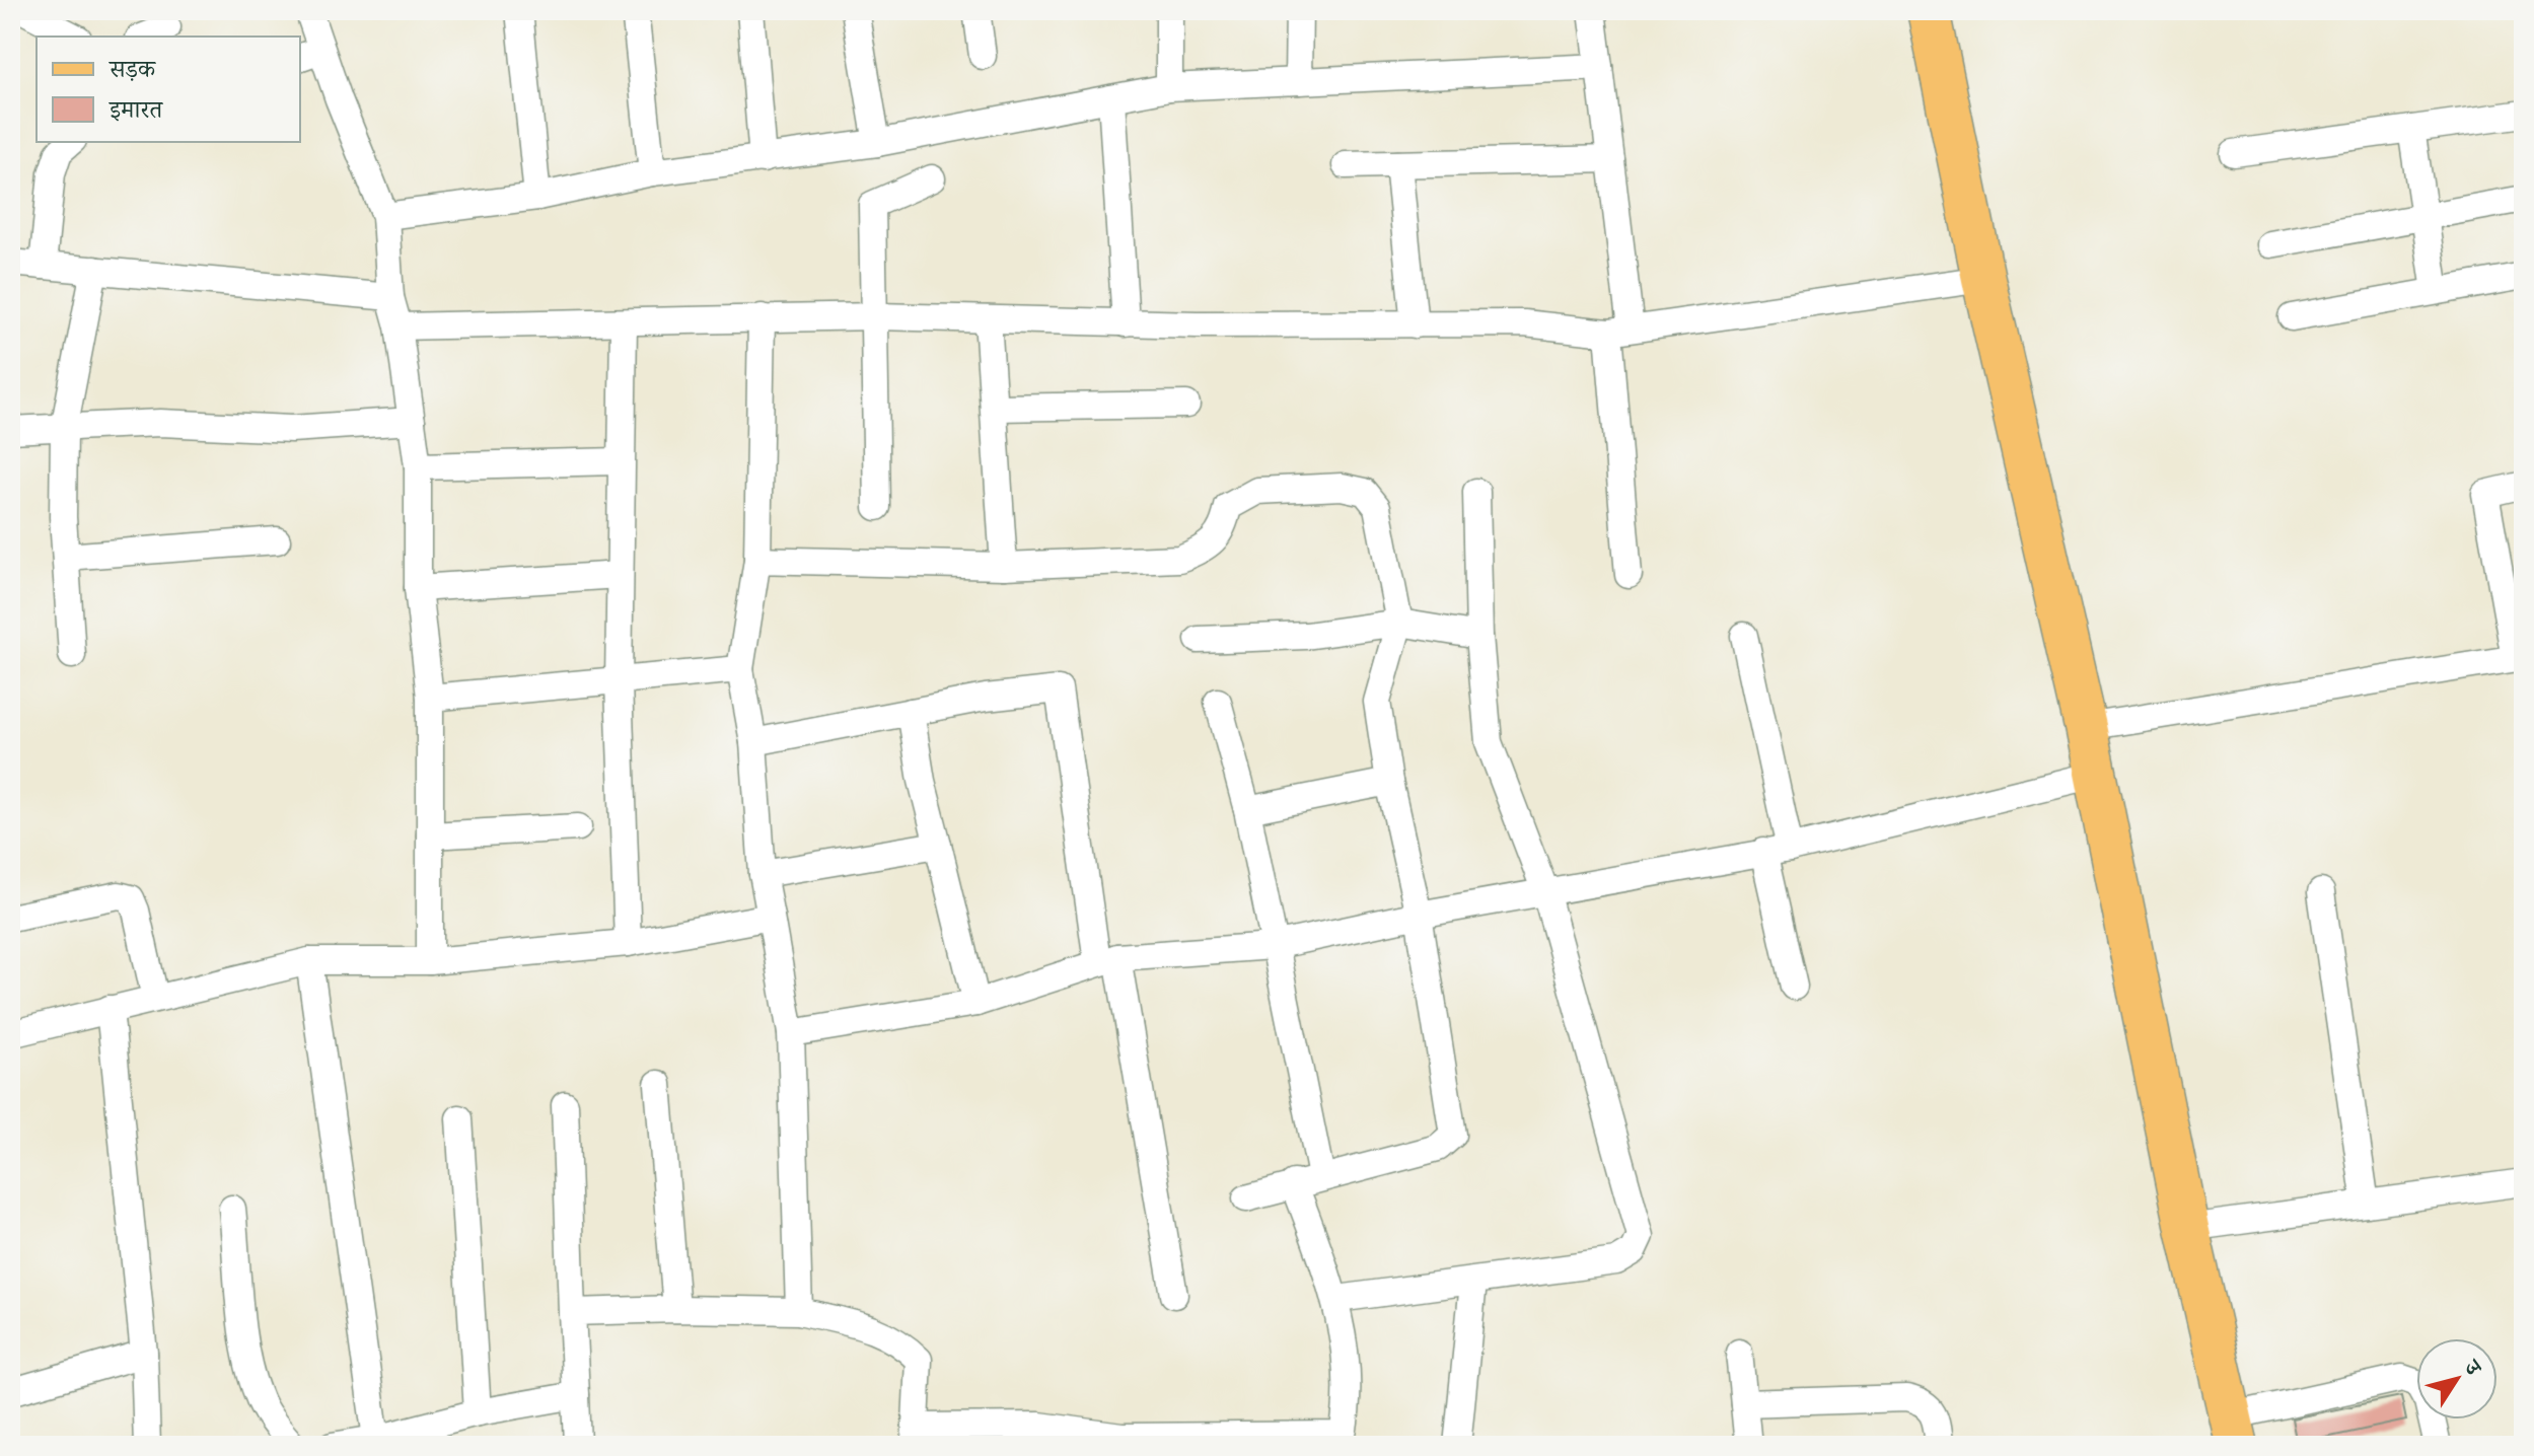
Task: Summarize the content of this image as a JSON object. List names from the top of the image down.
{
  "legend": ["सड़क", "इमारत"],
  "north": "top right"
}
